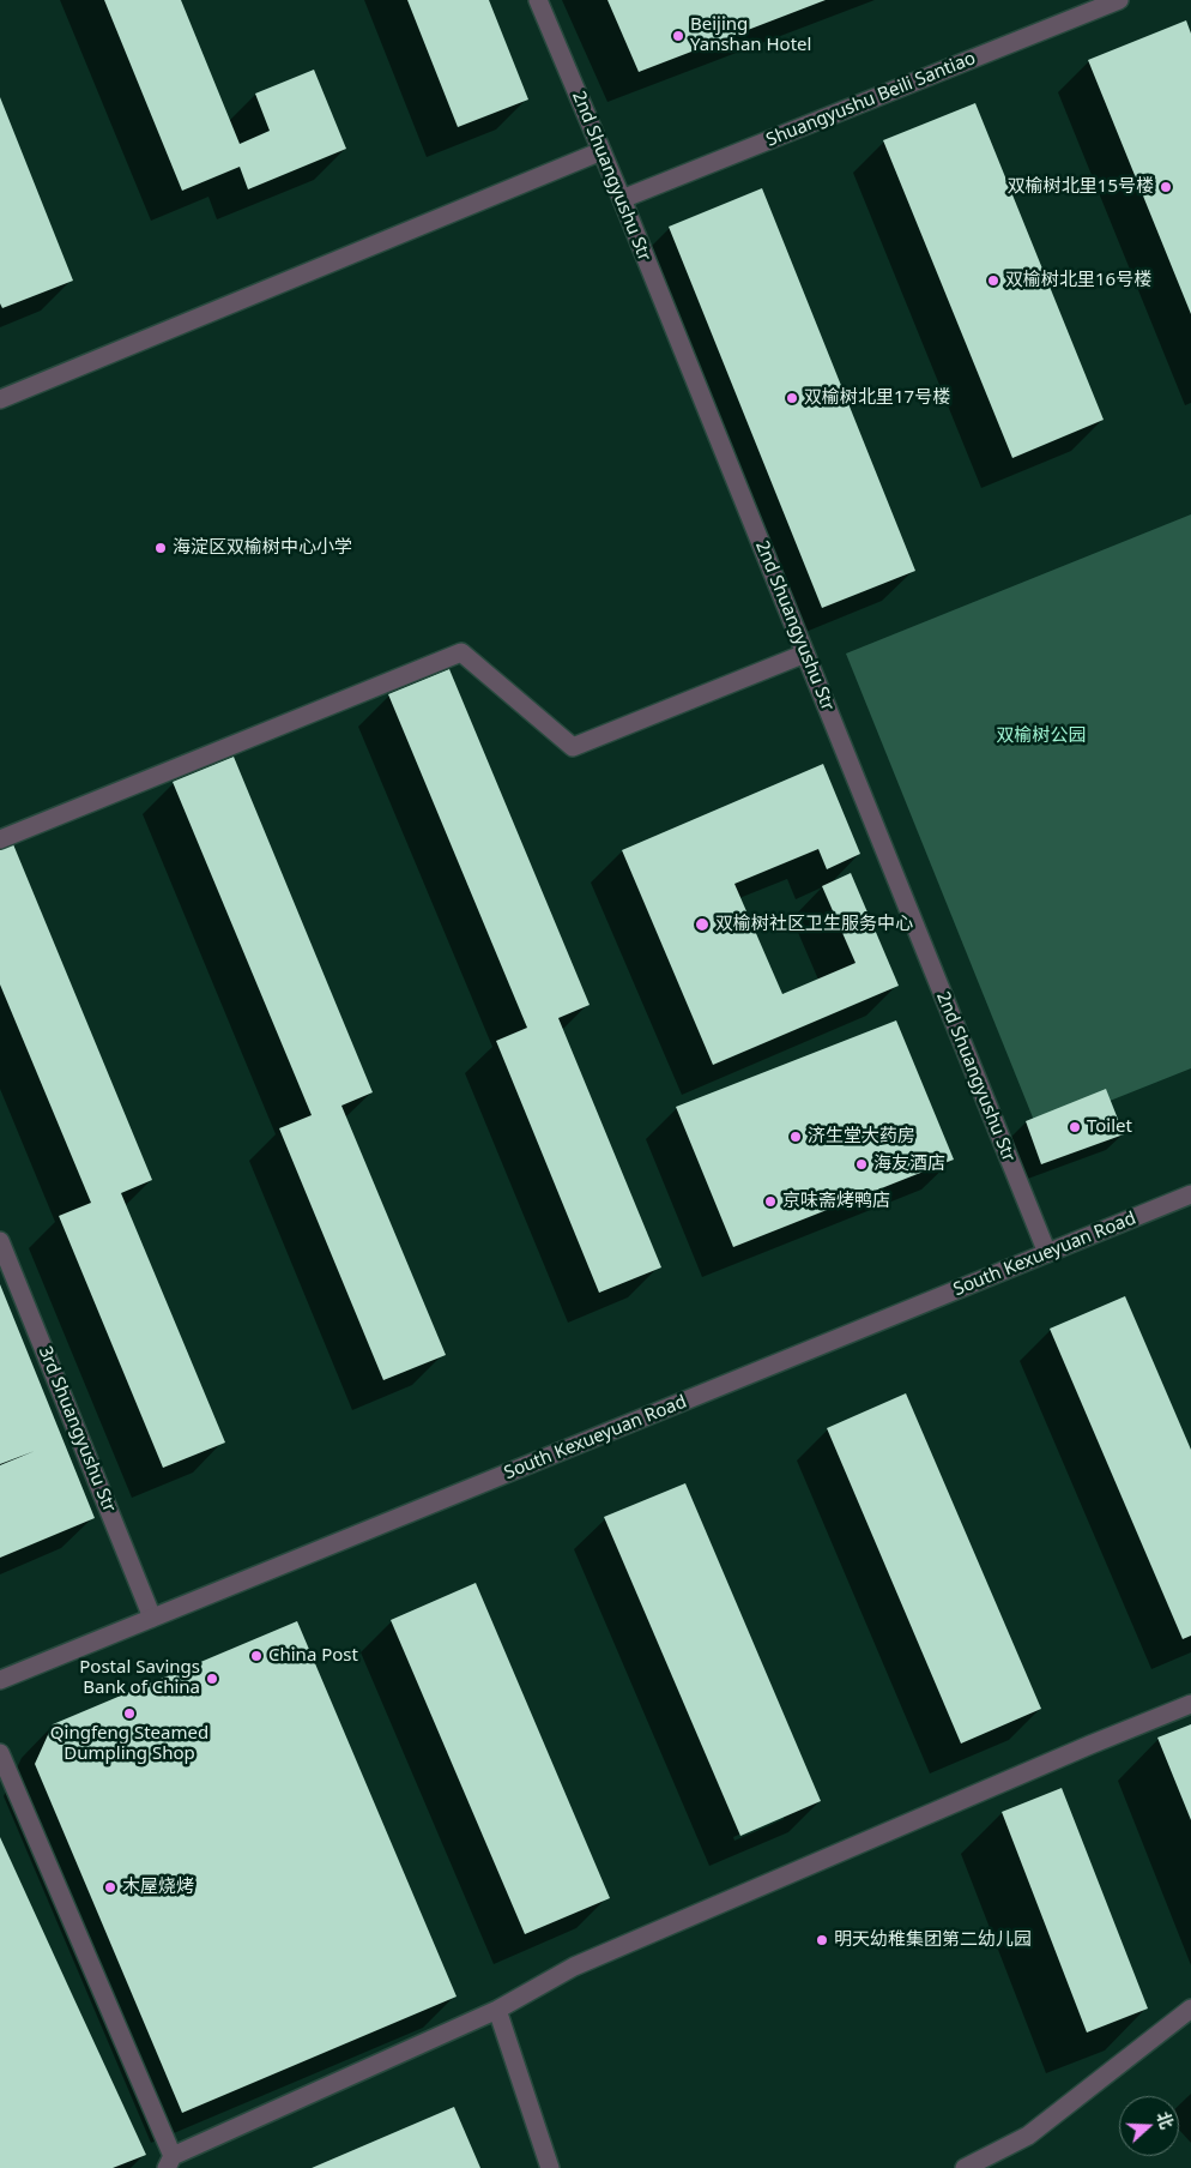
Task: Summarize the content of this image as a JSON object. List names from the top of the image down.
{
  "streets": {
    "street": [
      "Shuangyushu Beili Santiao",
      "2nd Shuangyushu Str",
      "South Kexueyuan Road",
      "3rd Shuangyushu Str"
    ]
  },
  "crossings": [
    ["Shuangyushu Beili Santiao", "2nd Shuangyushu Str"],
    ["2nd Shuangyushu Str", "South Kexueyuan Road"],
    ["South Kexueyuan Road", "3rd Shuangyushu Str"]
  ],
  "parks": ["双榆树公园"],
  "places": [
    "Beijing Yanshan Hotel",
    "双榆树北里15号楼",
    "双榆树北里16号楼",
    "双榆树北里17号楼",
    "海淀区双榆树中心小学",
    "双榆树社区卫生服务中心",
    "Toilet",
    "济生堂大药房",
    "海友酒店",
    "京味斋烤鸭店",
    "China Post",
    "Postal Savings Bank of China",
    "Qingfeng Steamed Dumpling Shop",
    "木屋烧烤",
    "明天幼稚集团第二幼儿园"
  ],
  "north": "right"
}
